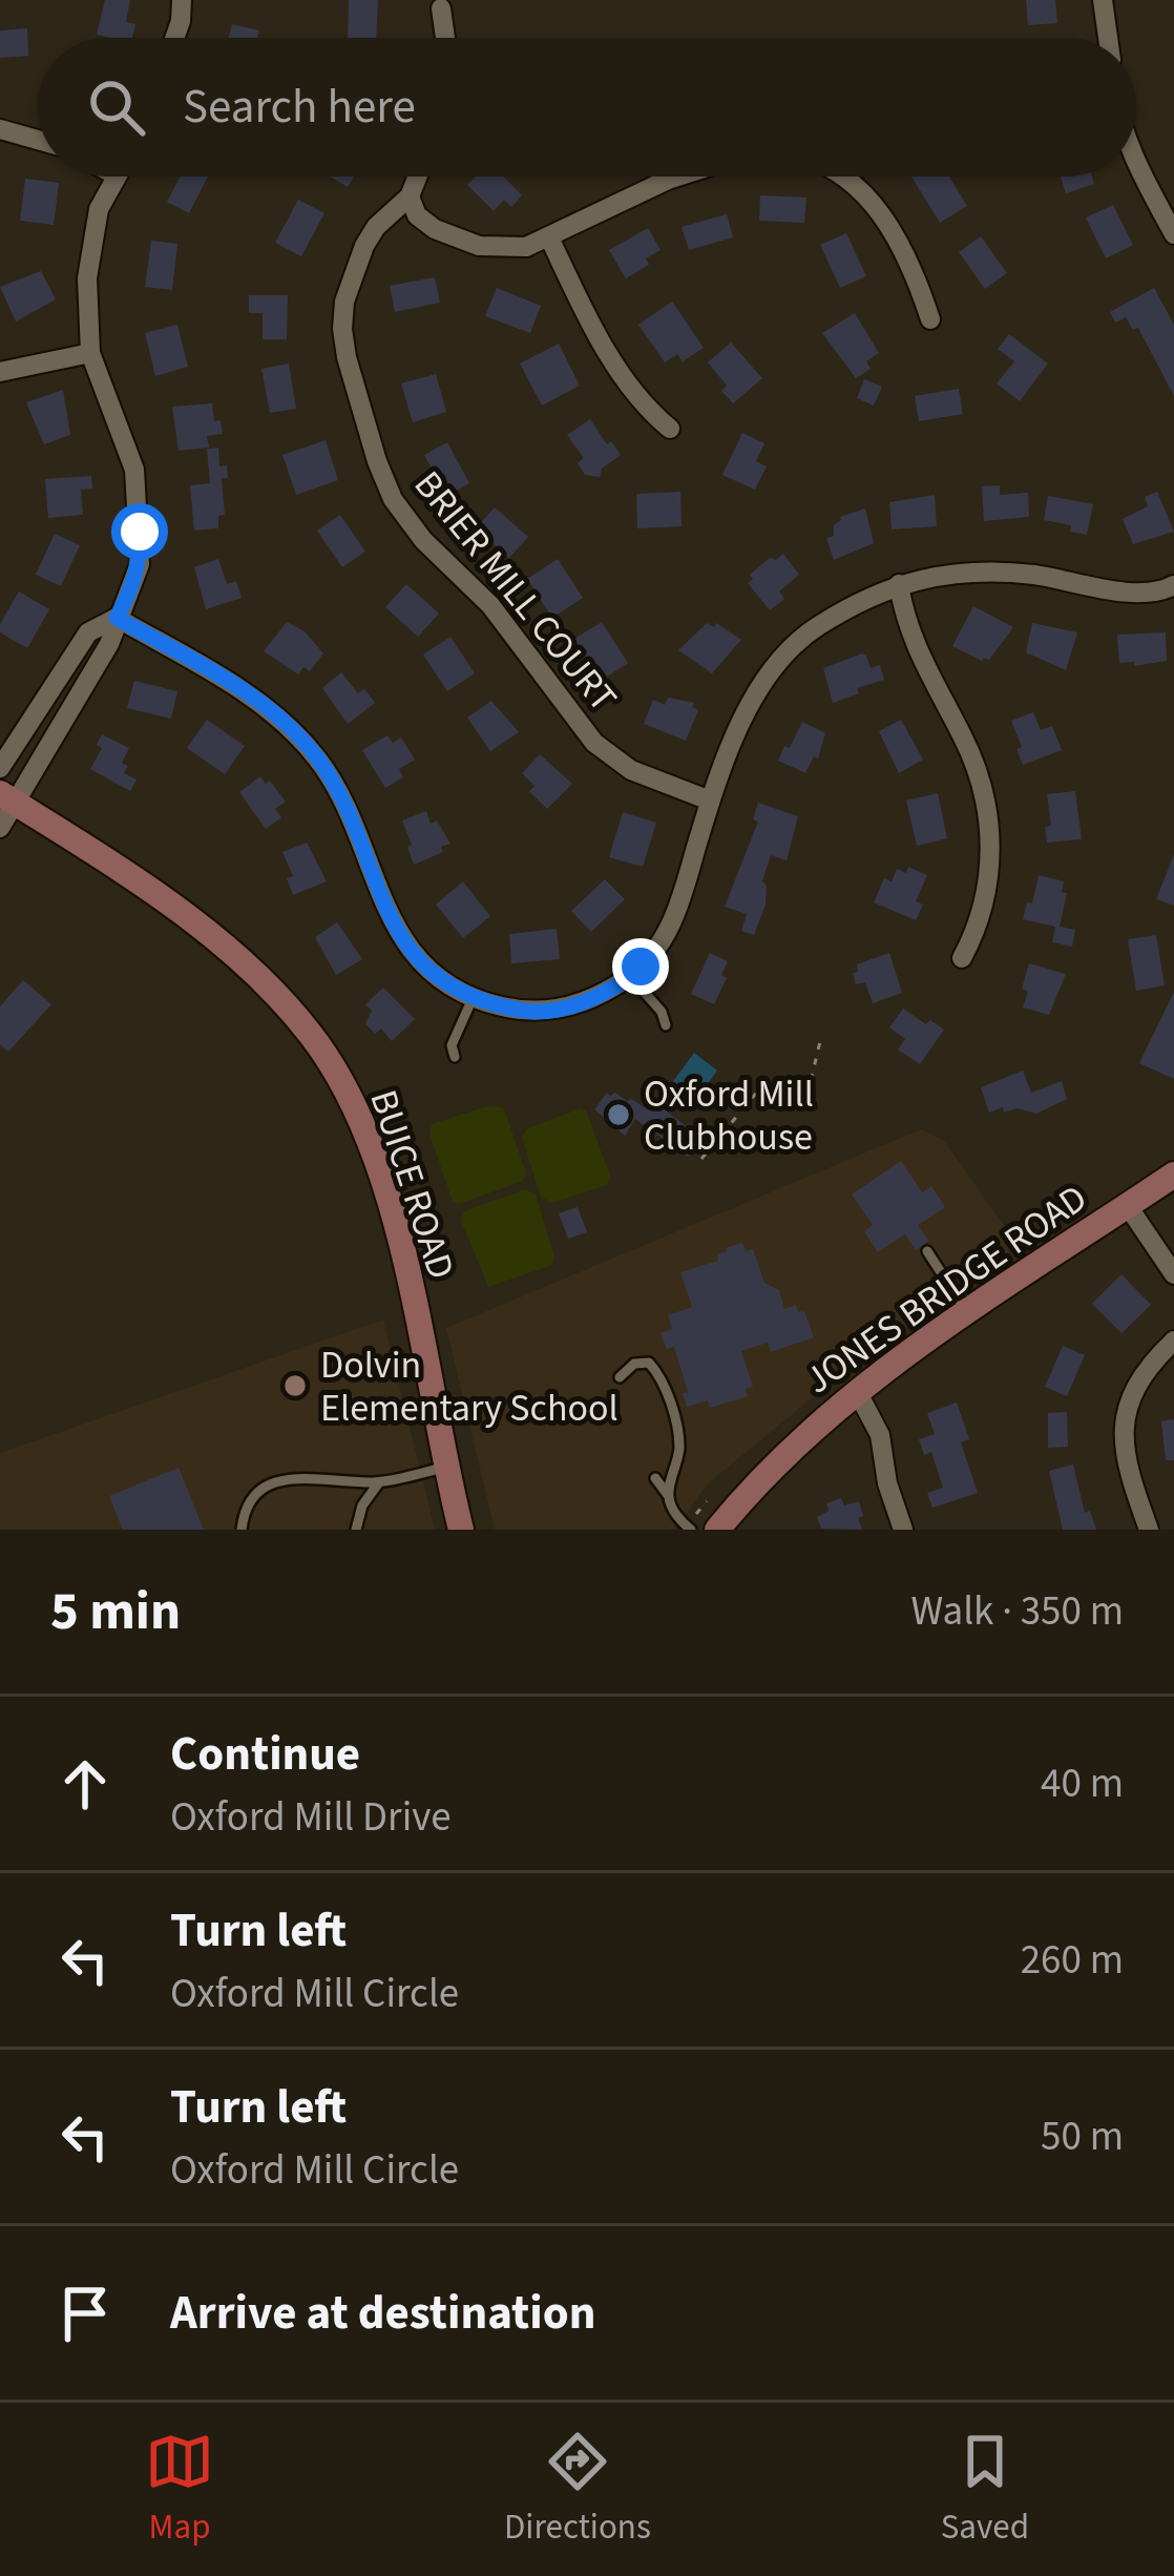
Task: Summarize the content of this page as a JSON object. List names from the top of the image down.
{
  "streets": {
    "street": ["BRIER MILL COURT", "BUICE ROAD", "JONES BRIDGE ROAD"]
  },
  "places": ["Oxford Mill Clubhouse", "Dolvin Elementary School"],
  "page": {
    "search": "Search here",
    "heading": ["5 min", "Walk · 350 m"],
    "list": [
      ["Continue", "Oxford Mill Drive", "40 m"],
      ["Turn left", "Oxford Mill Circle", "260 m"],
      ["Turn left", "Oxford Mill Circle", "50 m"],
      "Arrive at destination"
    ],
    "nav": ["Map", "Directions", "Saved"]
  }
}
